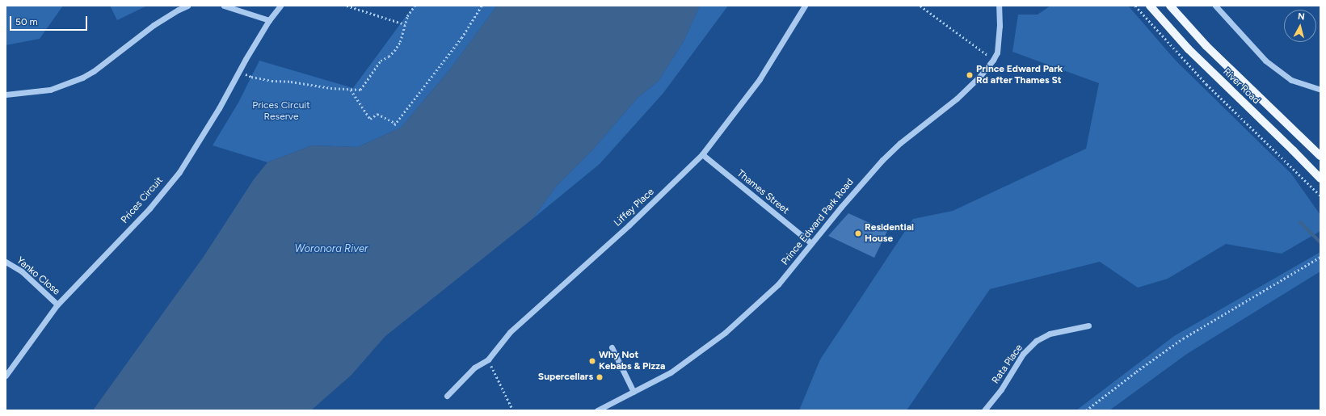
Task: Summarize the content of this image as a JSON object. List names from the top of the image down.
{
  "streets": {
    "main road": ["River Road"],
    "street": [
      "Thames Street",
      "Prices Circuit",
      "Liffey Place",
      "Prince Edward Park Road",
      "Yanko Close",
      "Rata Place"
    ]
  },
  "crossings": [
    ["Thames Street", "Liffey Place"],
    ["Thames Street", "Prince Edward Park Road"],
    ["Prices Circuit", "Yanko Close"]
  ],
  "water": ["Woronora River"],
  "parks": ["Prices Circuit Reserve"],
  "places": [
    "Prince Edward Park Rd after Thames St",
    "Residential House",
    "Why Not Kebabs & Pizza",
    "Supercellars"
  ],
  "scale_bar": "50 m",
  "north": "top"
}
